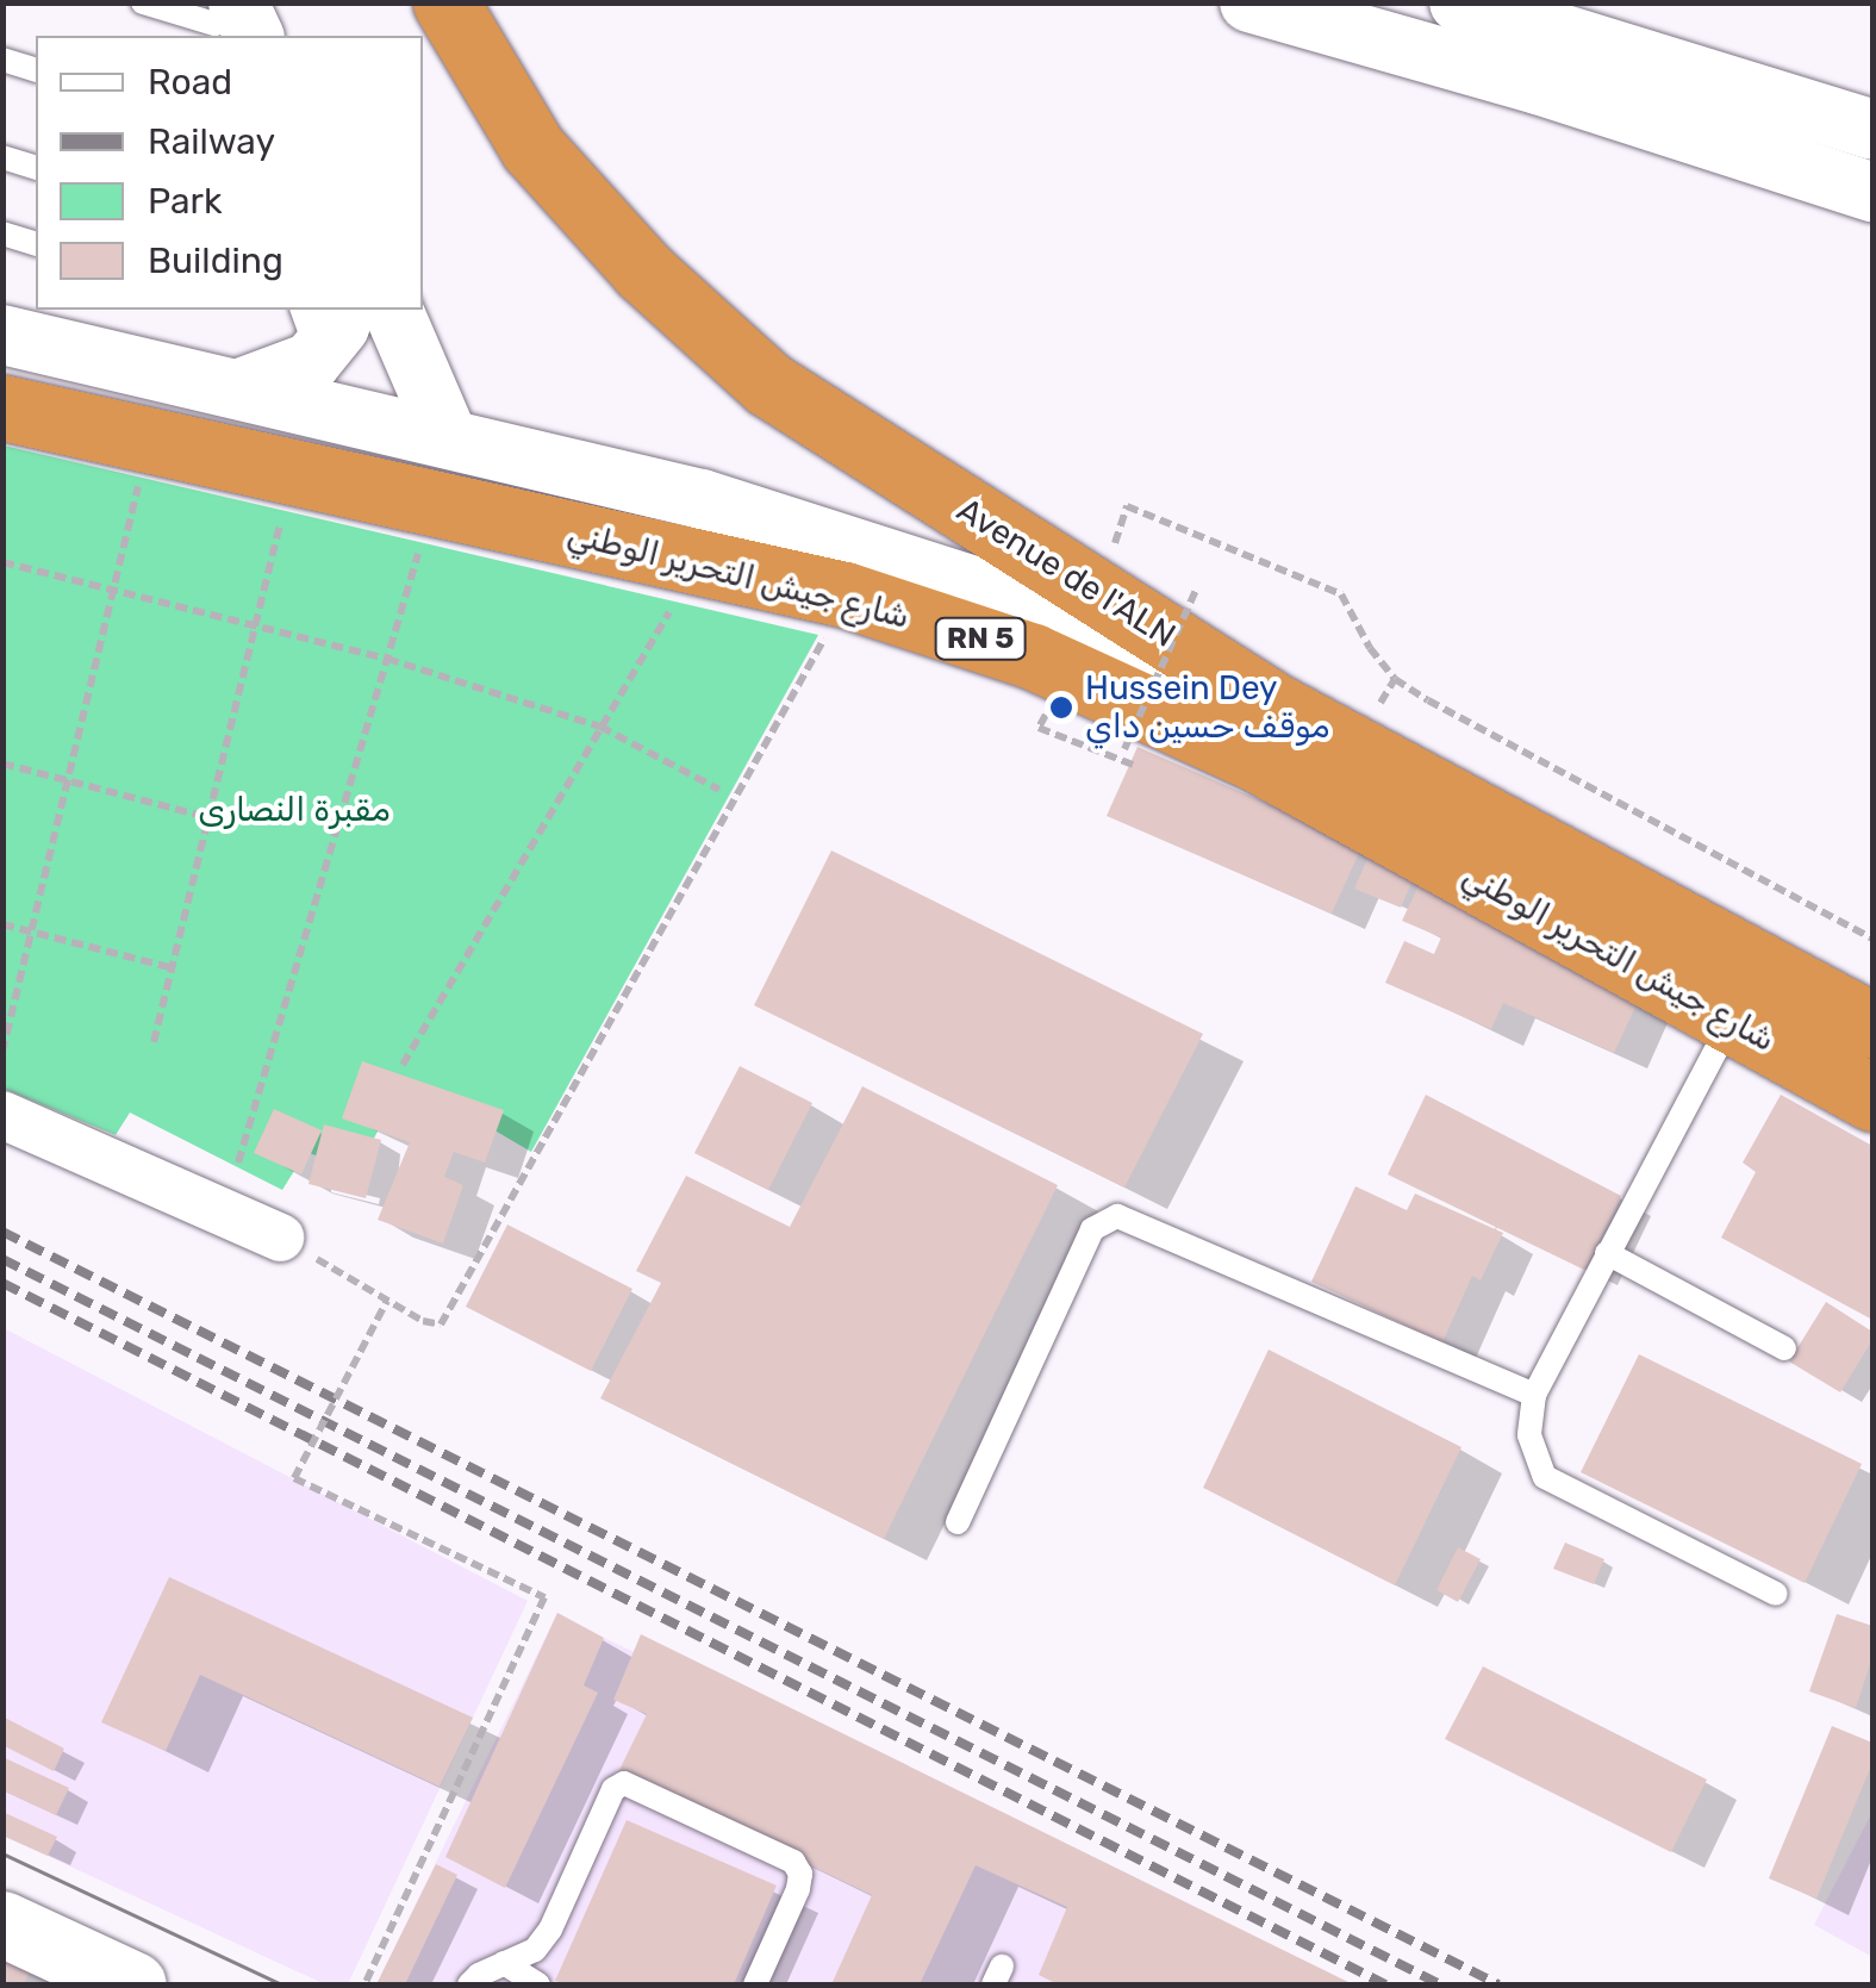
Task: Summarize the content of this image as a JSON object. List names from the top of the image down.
{
  "streets": {
    "highway": ["Avenue de l'ALN", "شارع جيش التحرير الوطني", "RN 5"]
  },
  "parks": ["مقبرة النصارى"],
  "places": ["Hussein Dey موقف حسين داي"],
  "legend": [
    "Road",
    "Railway",
    "Park",
    "Building"
  ]
}
